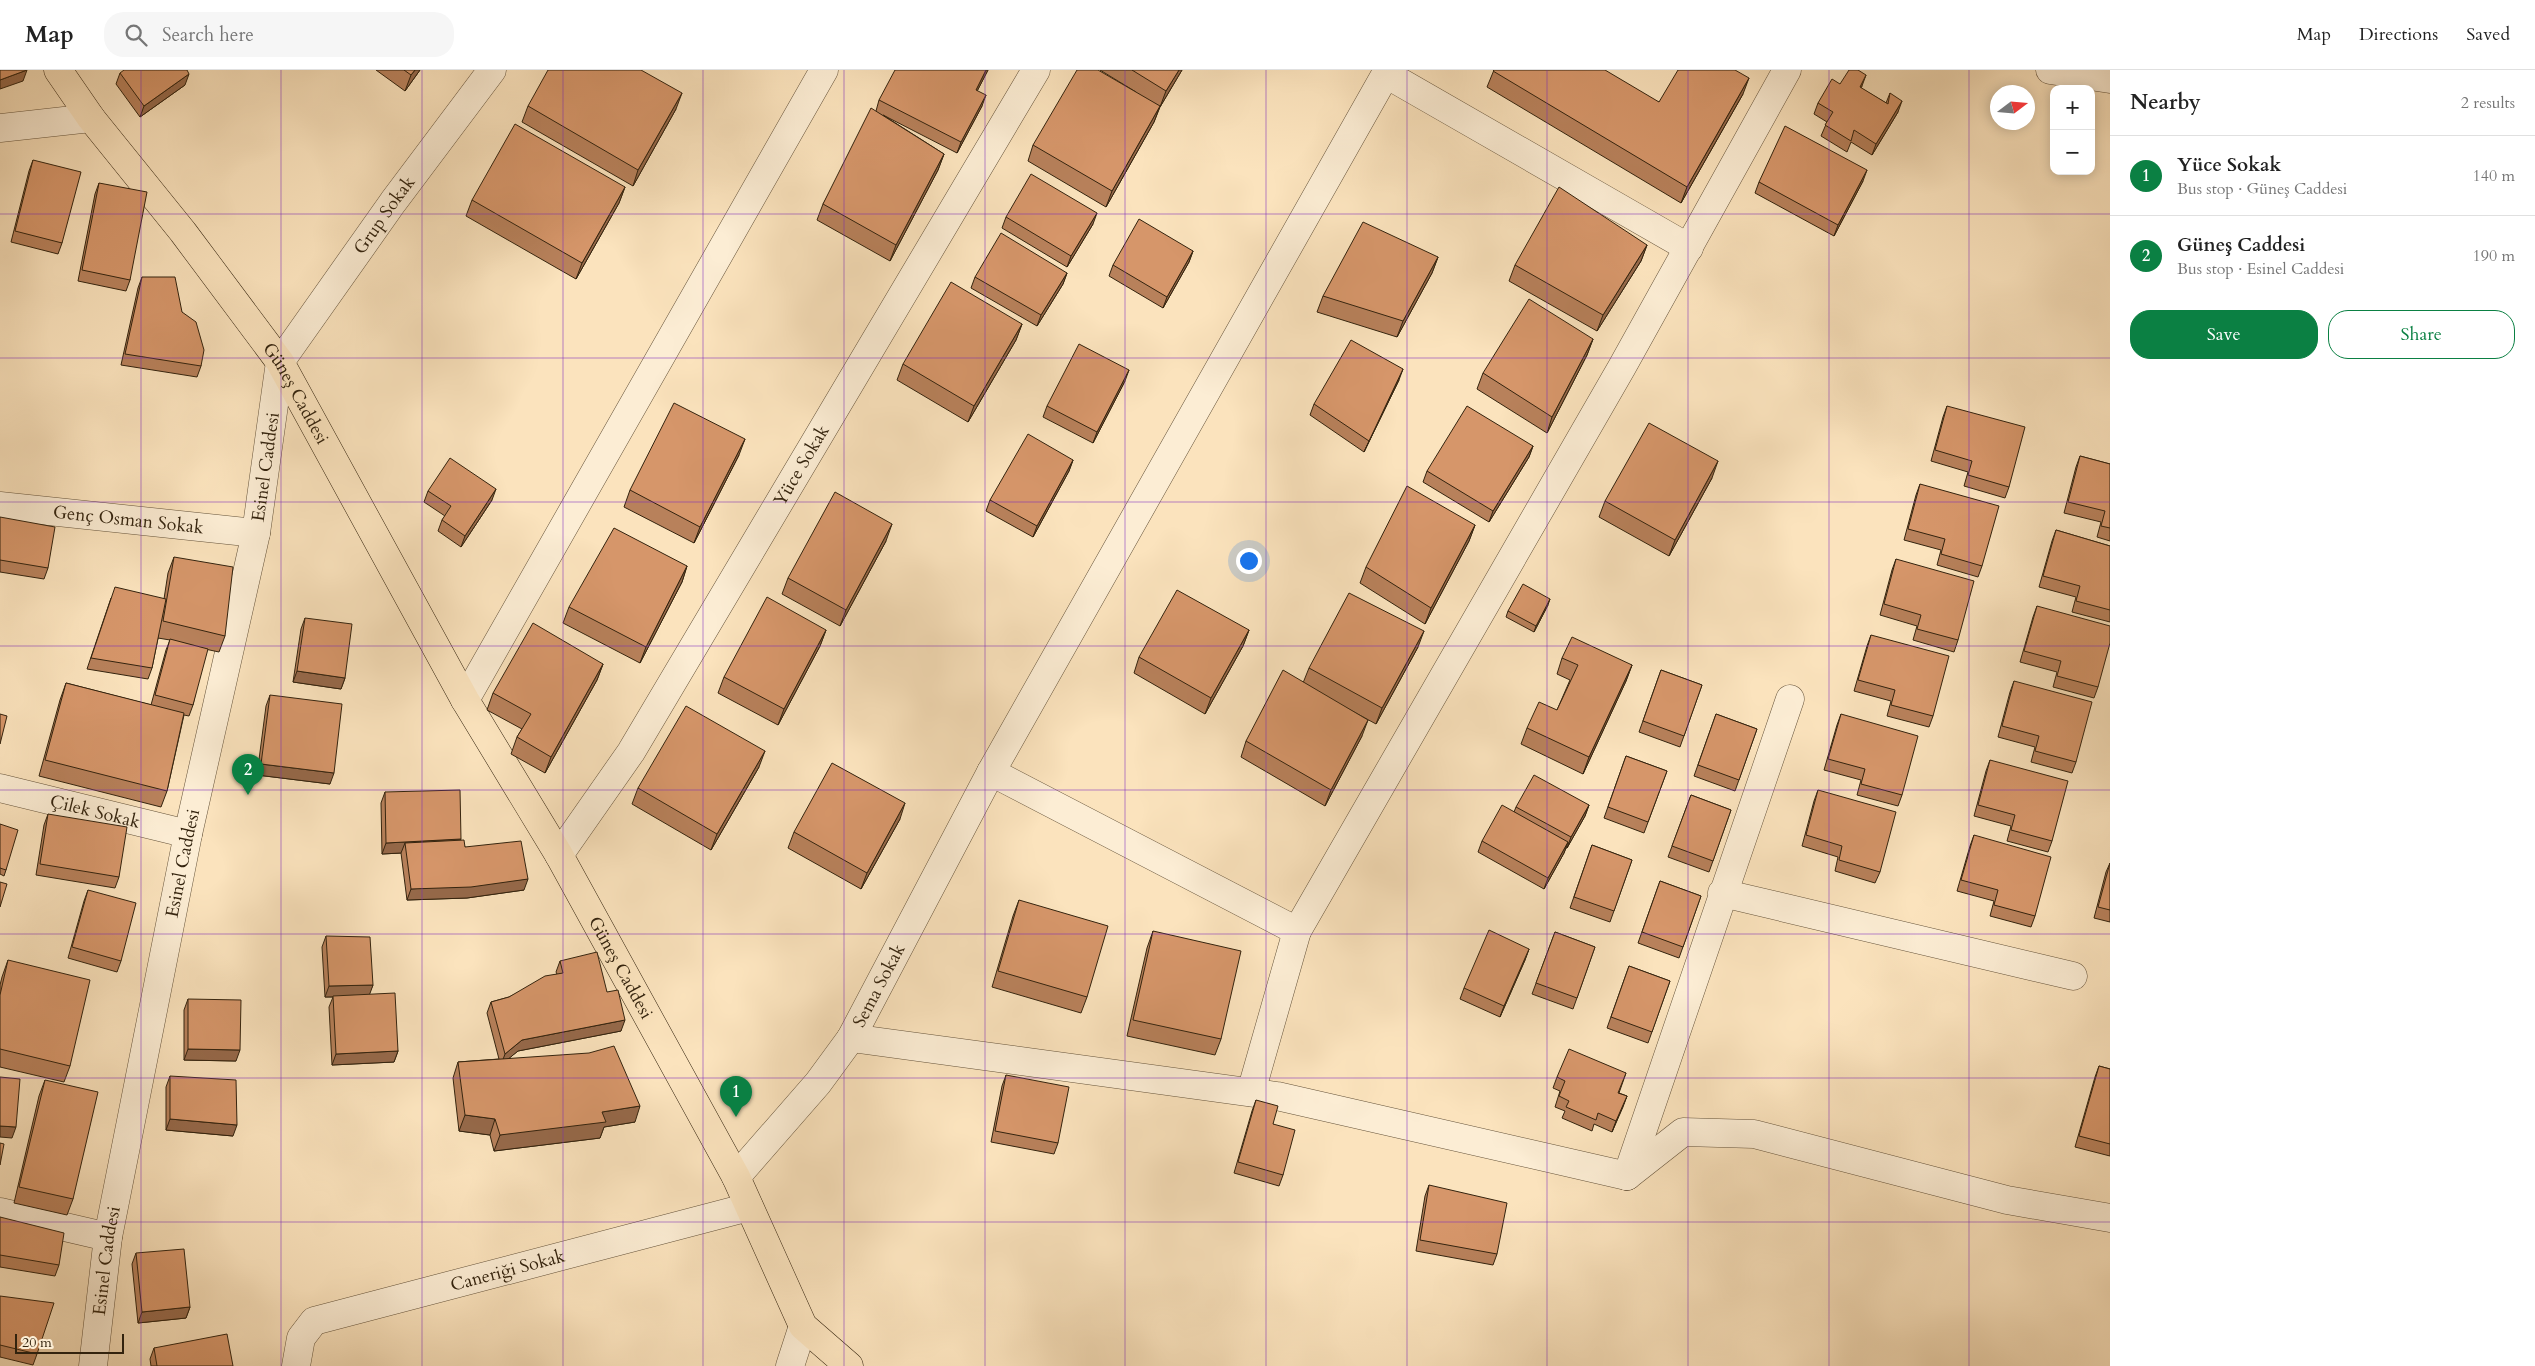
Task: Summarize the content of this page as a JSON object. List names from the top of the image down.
{
  "streets": {
    "main road": ["Güneş Caddesi"],
    "street": [
      "Grup Sokak",
      "Yüce Sokak",
      "Esinel Caddesi",
      "Genç Osman Sokak",
      "Çilek Sokak",
      "Sema Sokak",
      "Caneriği Sokak"
    ]
  },
  "crossings": [
    ["Grup Sokak", "Güneş Caddesi"],
    ["Grup Sokak", "Esinel Caddesi"],
    ["Güneş Caddesi", "Yüce Sokak"],
    ["Güneş Caddesi", "Esinel Caddesi"],
    ["Güneş Caddesi", "Sema Sokak"],
    ["Güneş Caddesi", "Caneriği Sokak"],
    ["Esinel Caddesi", "Genç Osman Sokak"],
    ["Esinel Caddesi", "Çilek Sokak"]
  ],
  "scale_bar": "20 m",
  "north": "right",
  "page": {
    "header": "Map",
    "search": "Search here",
    "nav": ["Map", "Directions", "Saved"],
    "heading": ["Nearby", "2 results"],
    "map_buttons": ["+", "−"],
    "list": [
      {
        "mark": "1",
        "name": "Yüce Sokak",
        "note": "Bus stop · Güneş Caddesi",
        "value": "140 m"
      },
      {
        "mark": "2",
        "name": "Güneş Caddesi",
        "note": "Bus stop · Esinel Caddesi",
        "value": "190 m"
      }
    ],
    "buttons": ["Save", "Share"],
    "pins": ["2", "1"],
    "scale": "20 m"
  }
}
